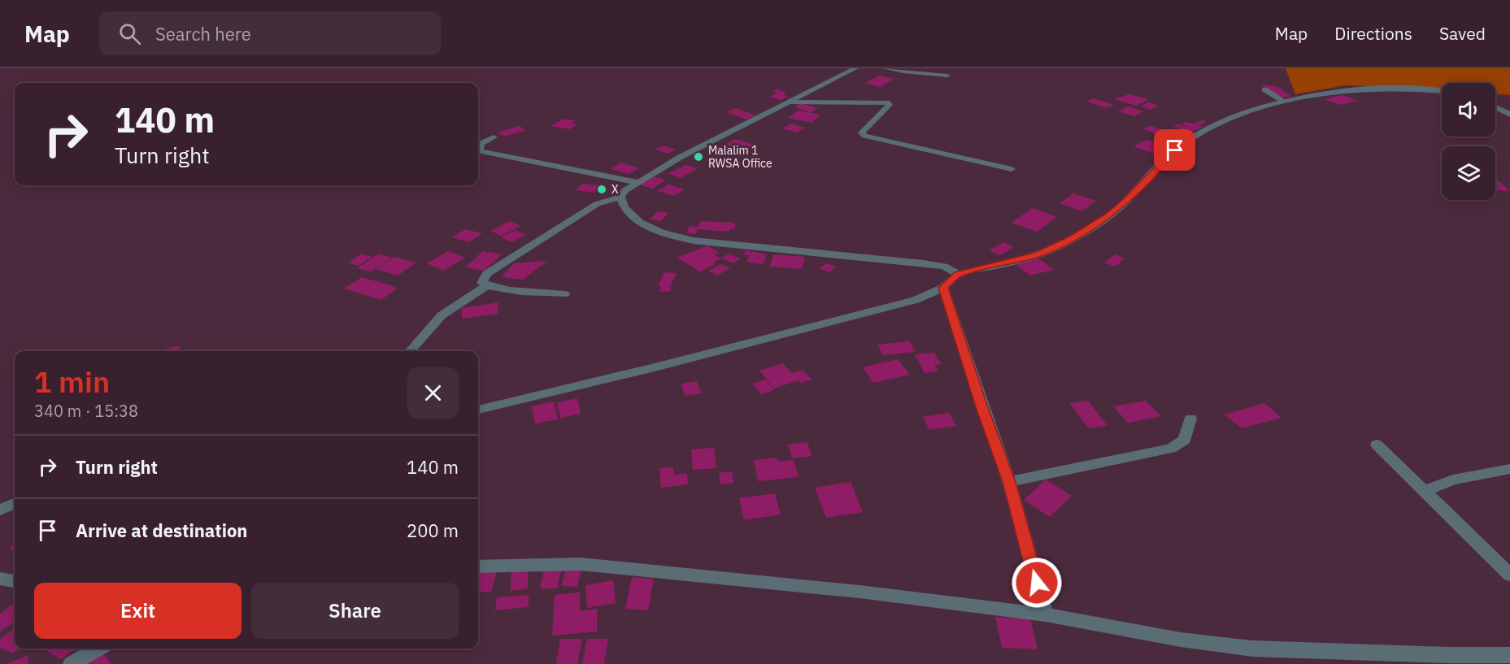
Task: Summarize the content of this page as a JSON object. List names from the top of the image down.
{
  "places": ["Malalim 1 RWSA Office", "X"],
  "page": {
    "header": "Map",
    "search": "Search here",
    "nav": ["Map", "Directions", "Saved"],
    "turn": ["140 m", "Turn right"],
    "heading": ["1 min", "340 m · 15:38"],
    "list": [
      {
        "name": "Turn right",
        "value": "140 m"
      },
      {
        "name": "Arrive at destination",
        "value": "200 m"
      }
    ],
    "buttons": ["Exit", "Share"]
  }
}
